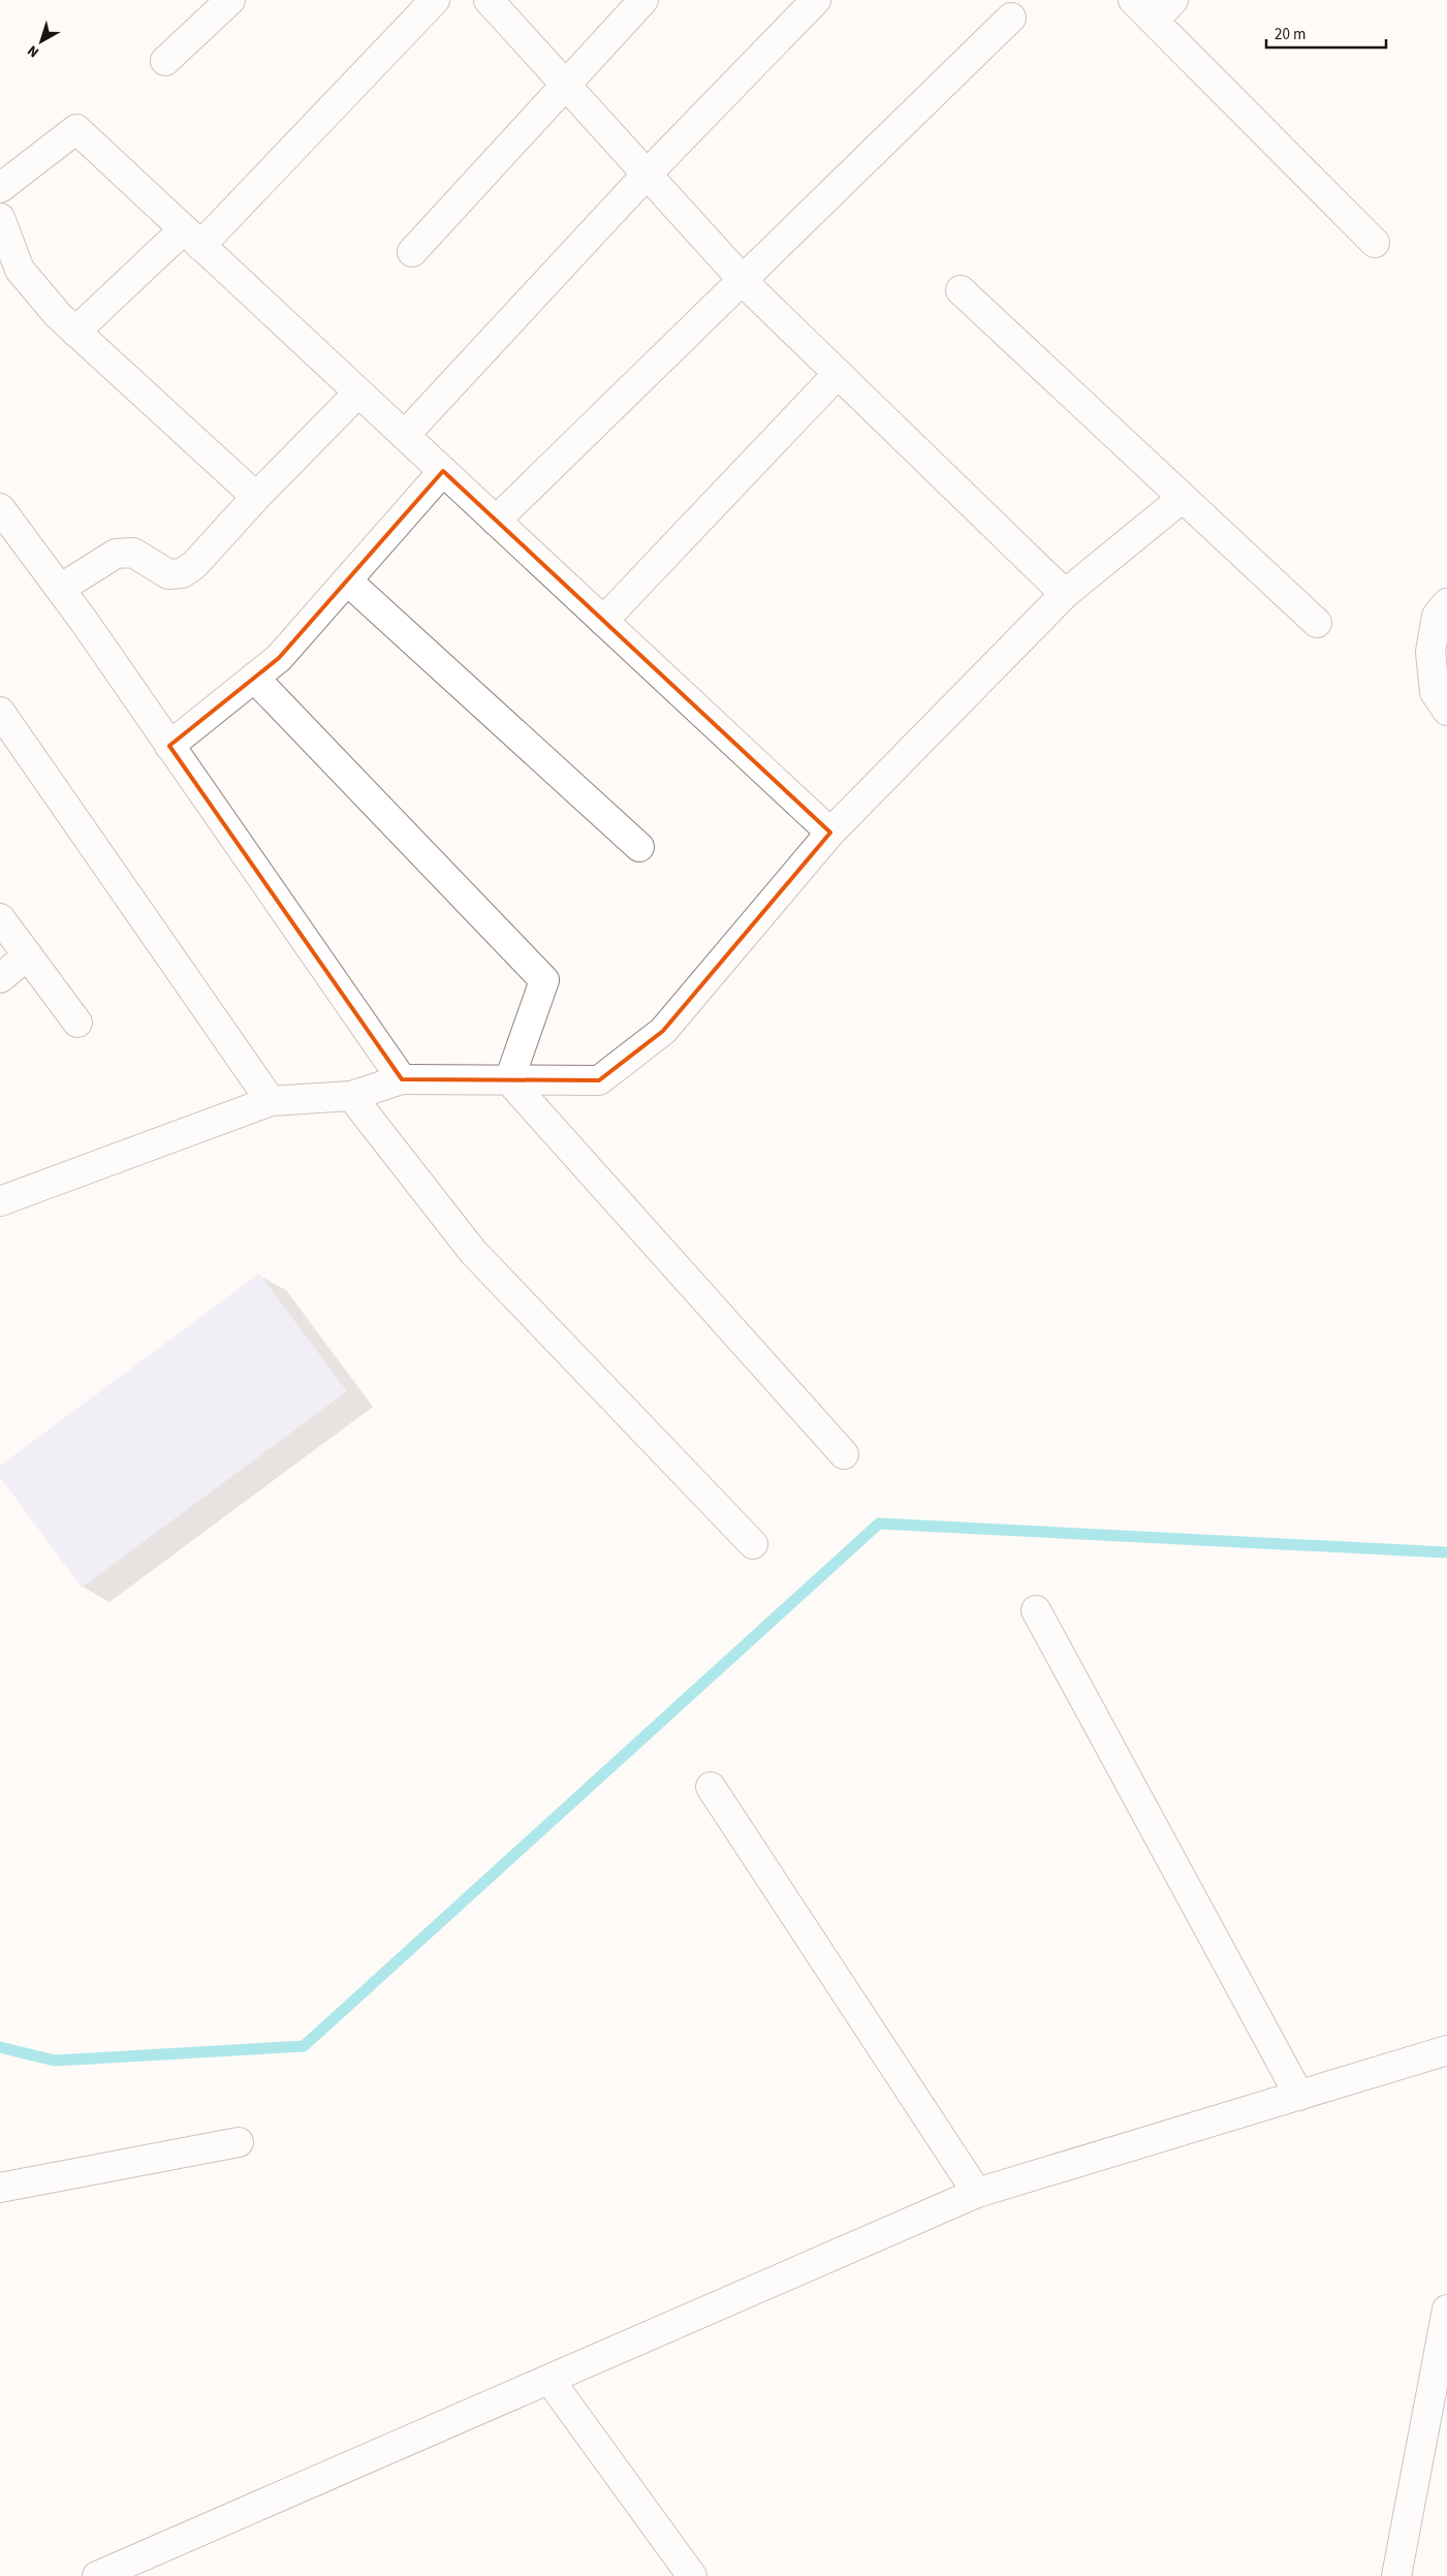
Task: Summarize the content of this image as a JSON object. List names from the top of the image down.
{
  "scale_bar": "20 m",
  "north": "bottom left"
}
